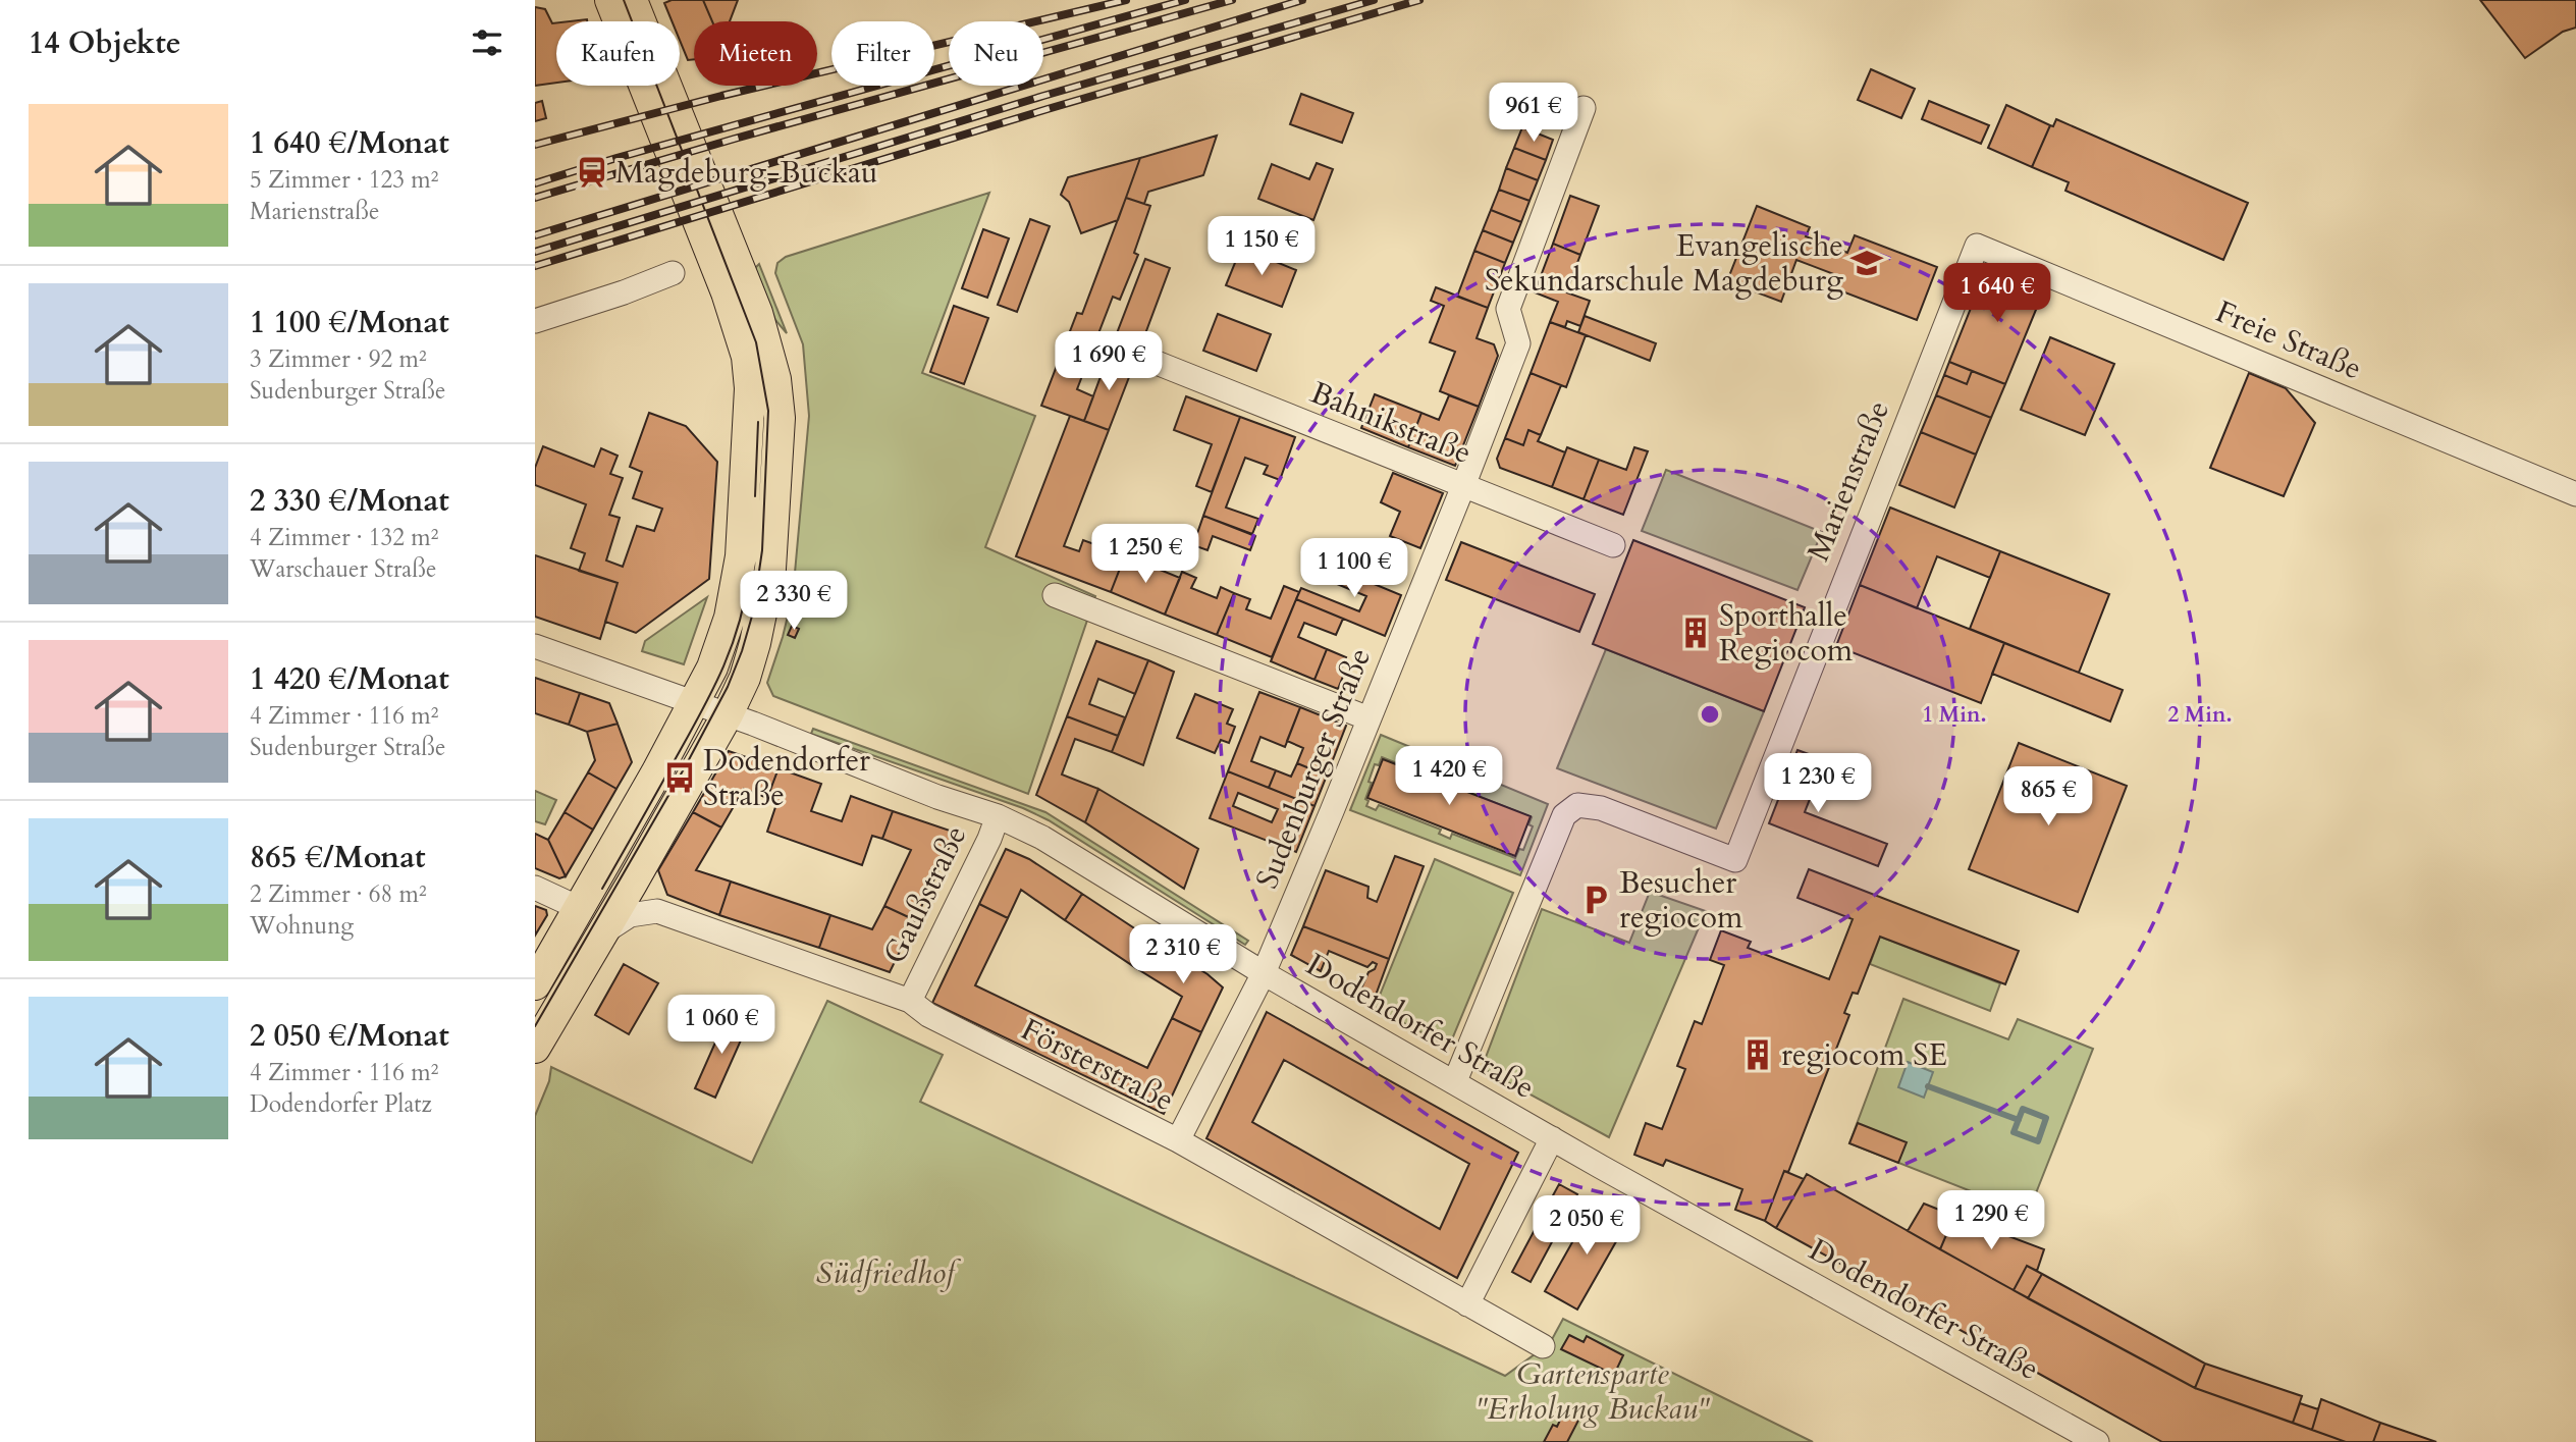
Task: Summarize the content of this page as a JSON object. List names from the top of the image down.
{
  "streets": {
    "street": [
      "Freie Straße",
      "Bahnikstraße",
      "Marienstraße",
      "Sudenburger Straße",
      "Gaußstraße",
      "Dodendorfer Straße",
      "Försterstraße"
    ]
  },
  "crossings": [
    ["Freie Straße", "Marienstraße"],
    ["Bahnikstraße", "Sudenburger Straße"],
    ["Marienstraße", "Dodendorfer Straße"],
    ["Sudenburger Straße", "Dodendorfer Straße"],
    ["Sudenburger Straße", "Försterstraße"],
    ["Gaußstraße", "Dodendorfer Straße"],
    ["Gaußstraße", "Försterstraße"]
  ],
  "parks": ["Südfriedhof", "Gartensparte \"Erholung Buckau\""],
  "places": {
    "station": ["Magdeburg-Buckau"],
    "school or university": ["Evangelische Sekundarschule Magdeburg"],
    "building": ["Sporthalle Regiocom", "regiocom SE"],
    "bus stop": ["Dodendorfer Straße"],
    "parking": ["Besucher regiocom"]
  },
  "page": {
    "heading": "14 Objekte",
    "chip": [
      "Kaufen",
      "Mieten",
      "Filter",
      "Neu"
    ],
    "price": [
      "961 €",
      "1 150 €",
      "1 640 €",
      "1 690 €",
      "1 250 €",
      "1 100 €",
      "2 330 €",
      "1 420 €",
      "1 230 €",
      "865 €",
      "2 310 €",
      "1 060 €",
      "1 290 €",
      "2 050 €"
    ],
    "list": [
      {
        "name": "1 640 €/Monat",
        "note": "5 Zimmer · 123 m² · Marienstraße"
      },
      {
        "name": "1 100 €/Monat",
        "note": "3 Zimmer · 92 m² · Sudenburger Straße"
      },
      {
        "name": "2 330 €/Monat",
        "note": "4 Zimmer · 132 m² · Warschauer Straße"
      },
      {
        "name": "1 420 €/Monat",
        "note": "4 Zimmer · 116 m² · Sudenburger Straße"
      },
      {
        "name": "865 €/Monat",
        "note": "2 Zimmer · 68 m² · Wohnung"
      },
      {
        "name": "2 050 €/Monat",
        "note": "4 Zimmer · 116 m² · Dodendorfer Platz"
      }
    ]
  },
  "rings": ["1 Min.", "2 Min."]
}
